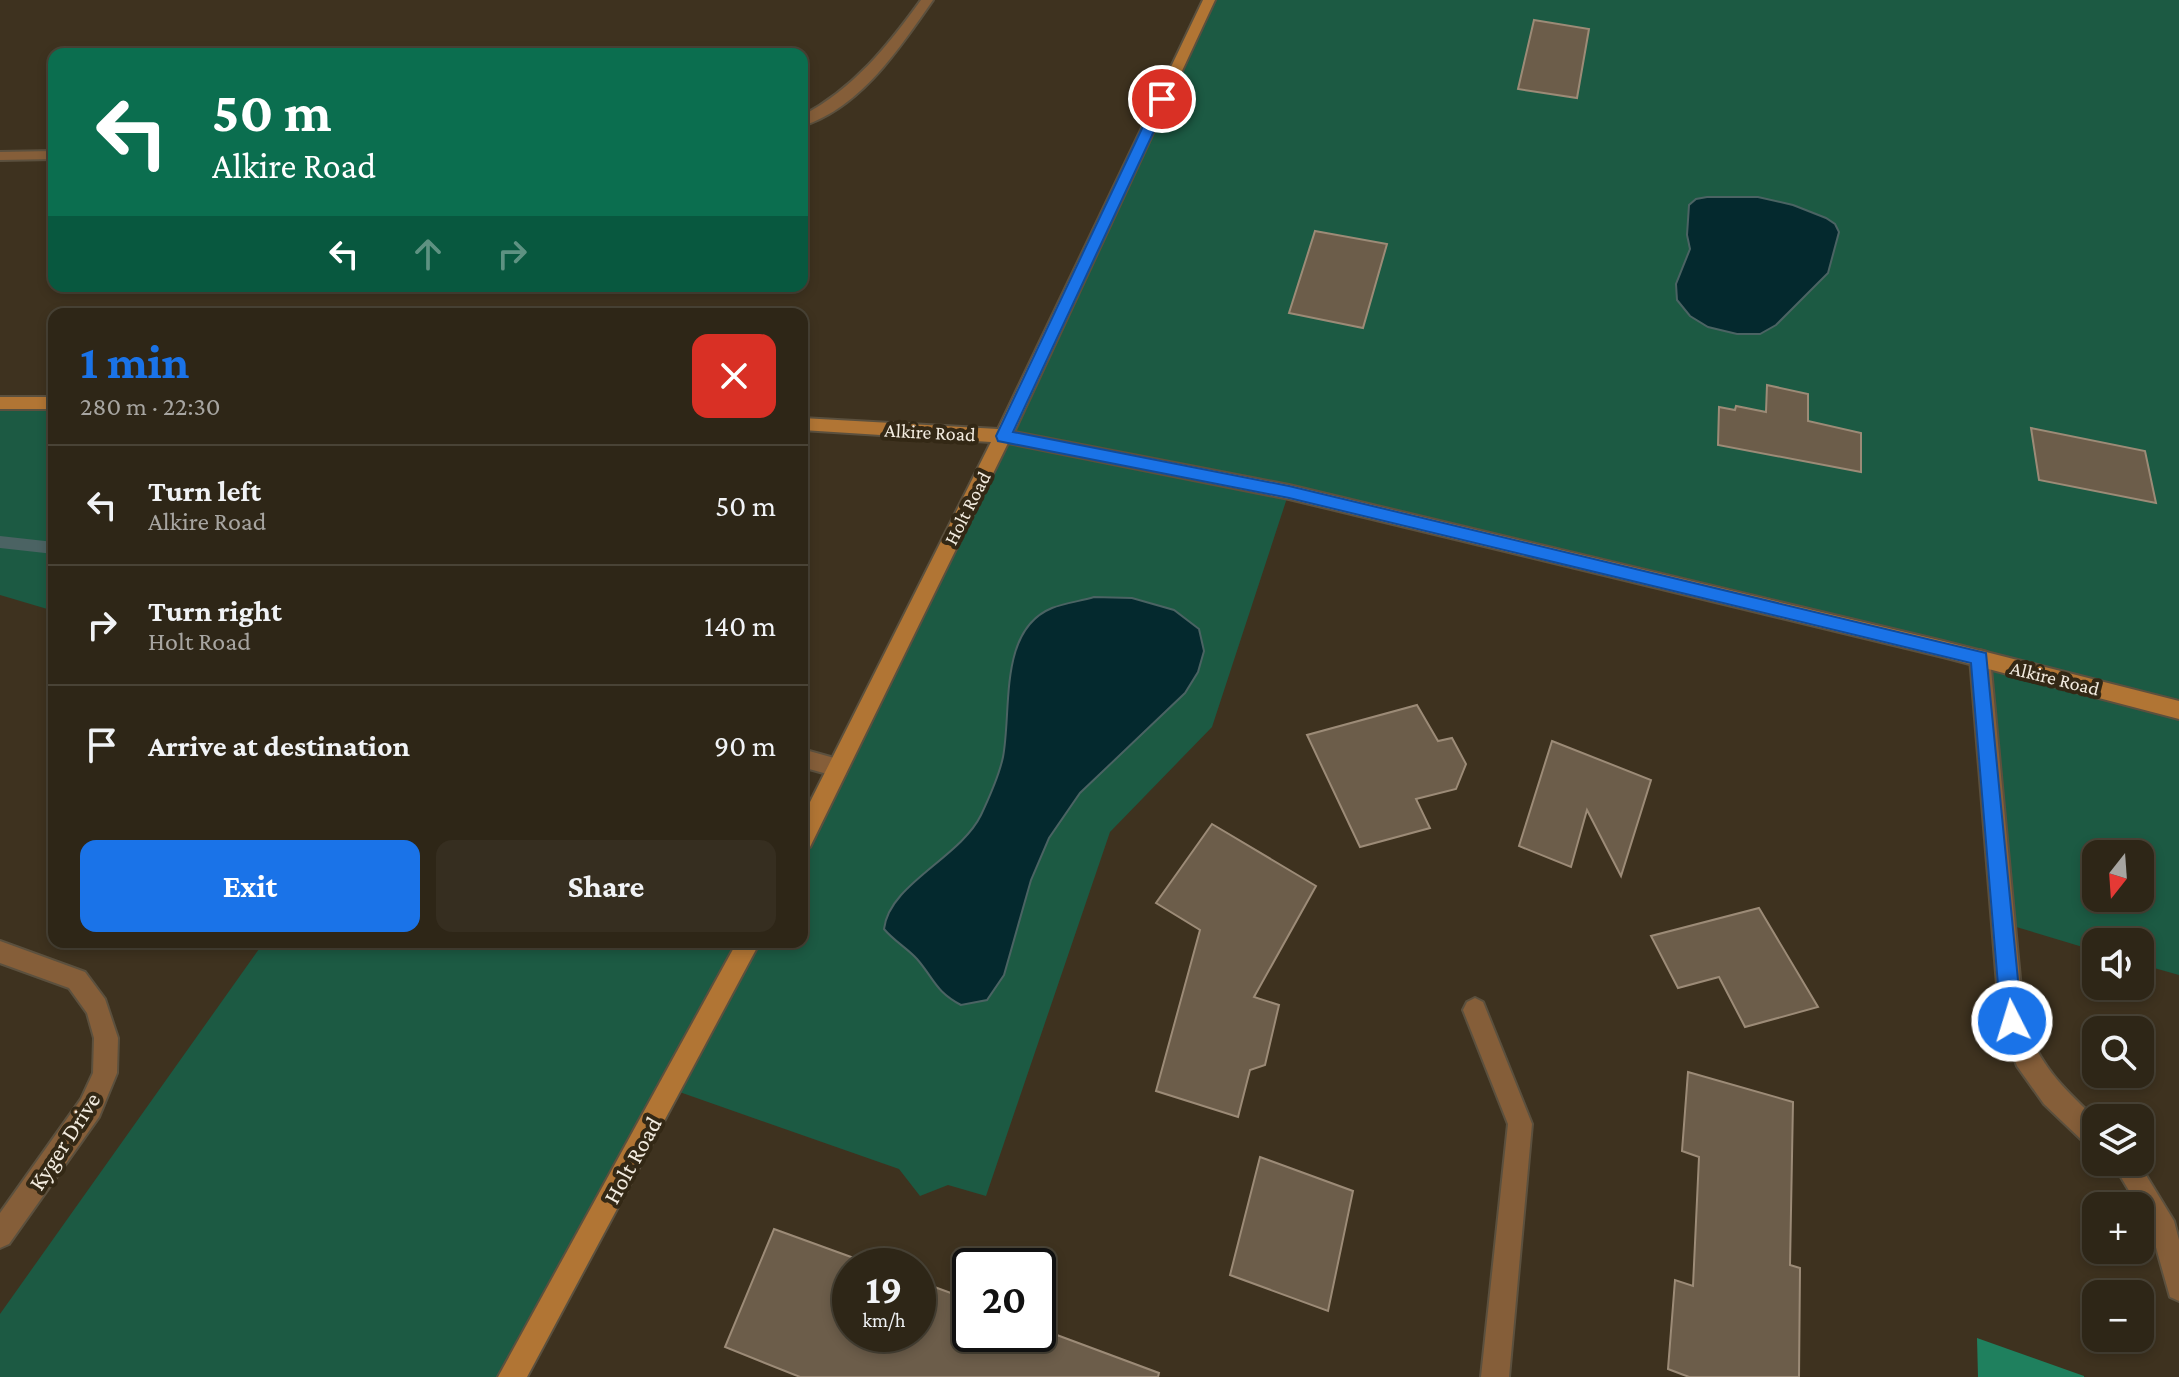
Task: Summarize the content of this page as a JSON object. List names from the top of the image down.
{
  "streets": {
    "main road": ["Alkire Road", "Holt Road"],
    "street": ["Kyger Drive"]
  },
  "crossings": [
    ["Alkire Road", "Holt Road"]
  ],
  "north": "bottom",
  "page": {
    "turn": ["50 m", "Alkire Road"],
    "heading": ["1 min", "280 m · 22:30"],
    "list": [
      {
        "name": "Turn left",
        "note": "Alkire Road",
        "value": "50 m"
      },
      {
        "name": "Turn right",
        "note": "Holt Road",
        "value": "140 m"
      },
      {
        "name": "Arrive at destination",
        "value": "90 m"
      }
    ],
    "buttons": ["Exit", "Share"],
    "map_buttons": ["+", "−"],
    "speed": "19 km/h",
    "limit": "20"
  }
}
